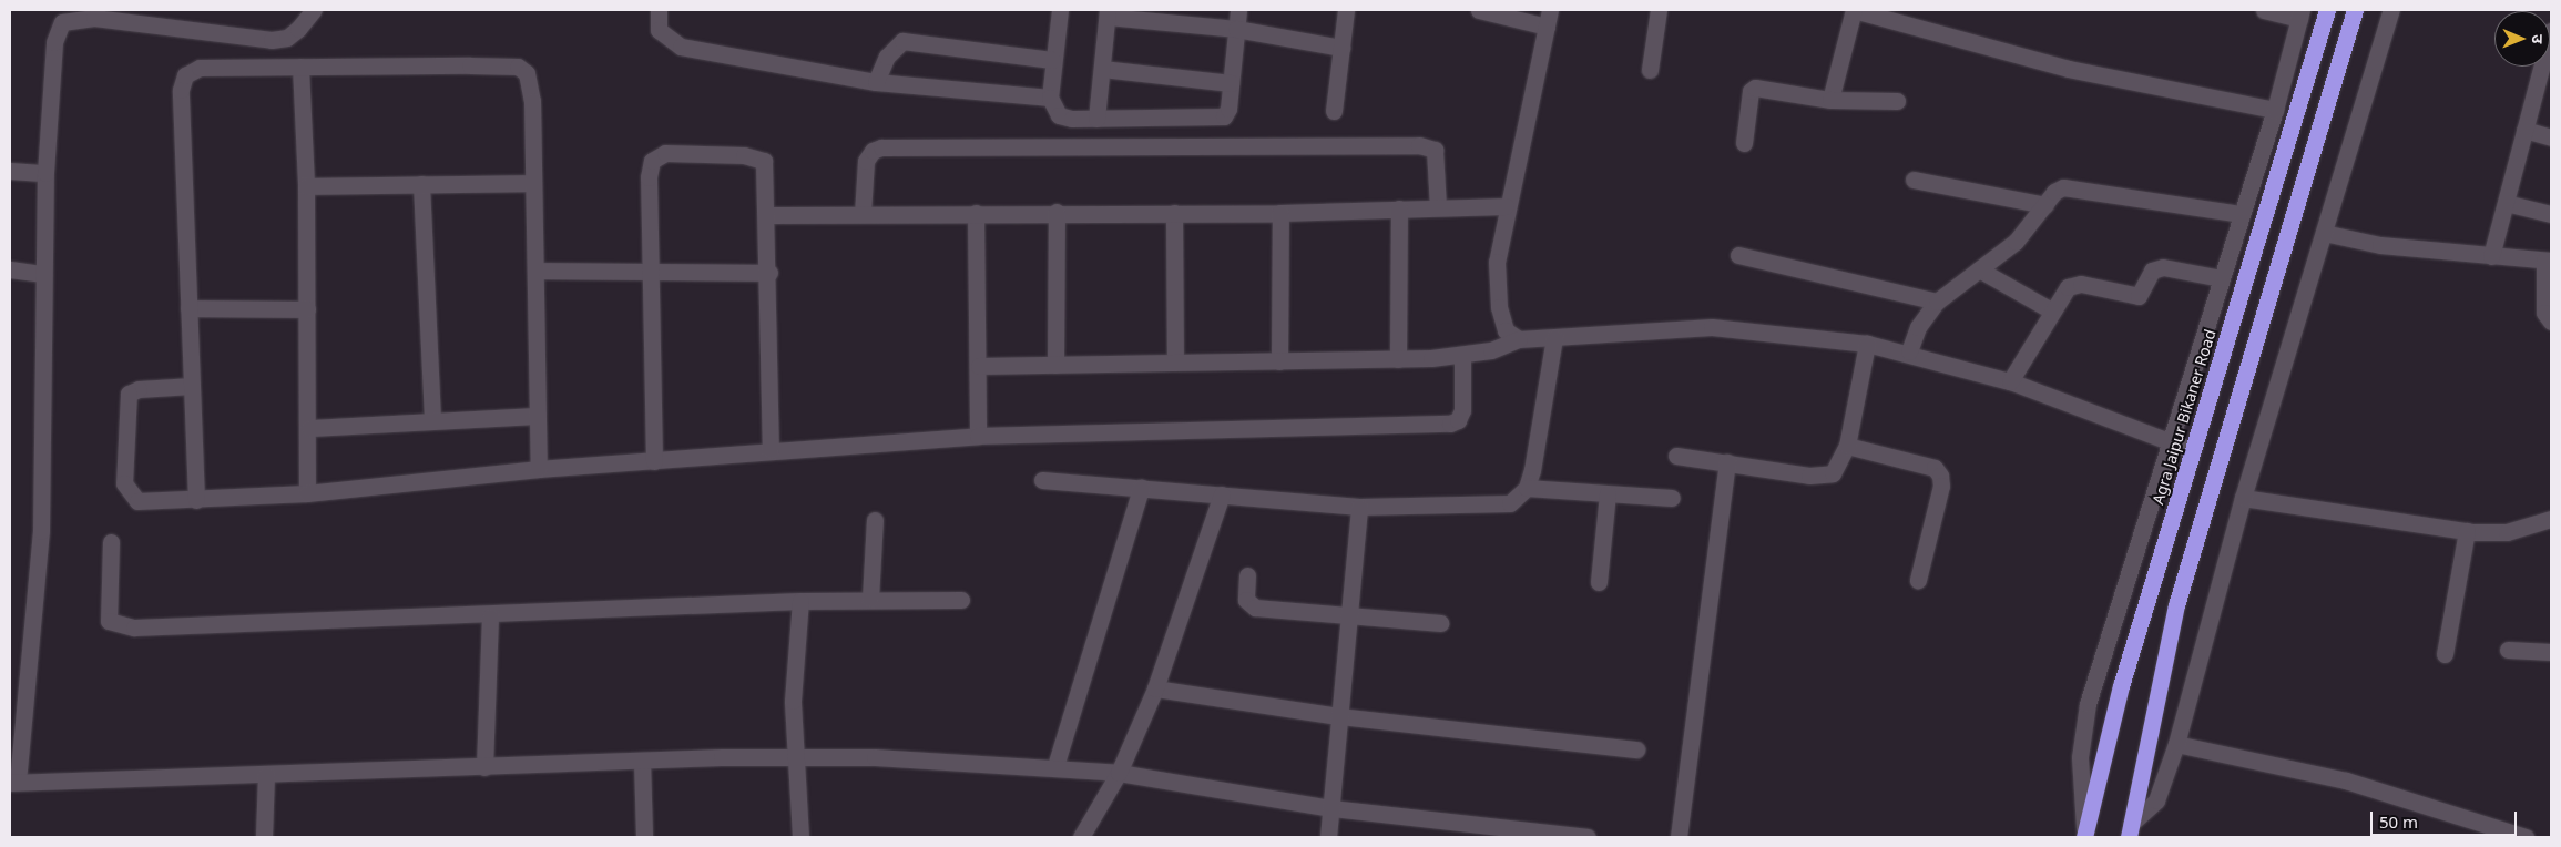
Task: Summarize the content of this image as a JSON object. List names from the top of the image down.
{
  "streets": {
    "highway": ["Agra Jaipur Bikaner Road"]
  },
  "scale_bar": "50 m",
  "north": "right"
}
